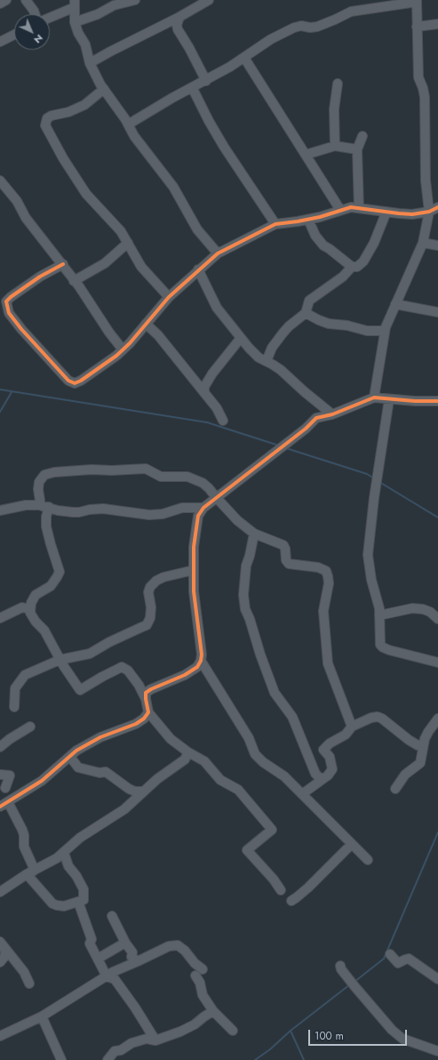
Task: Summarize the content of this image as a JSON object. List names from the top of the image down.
{
  "scale_bar": "100 m",
  "north": "bottom right"
}
